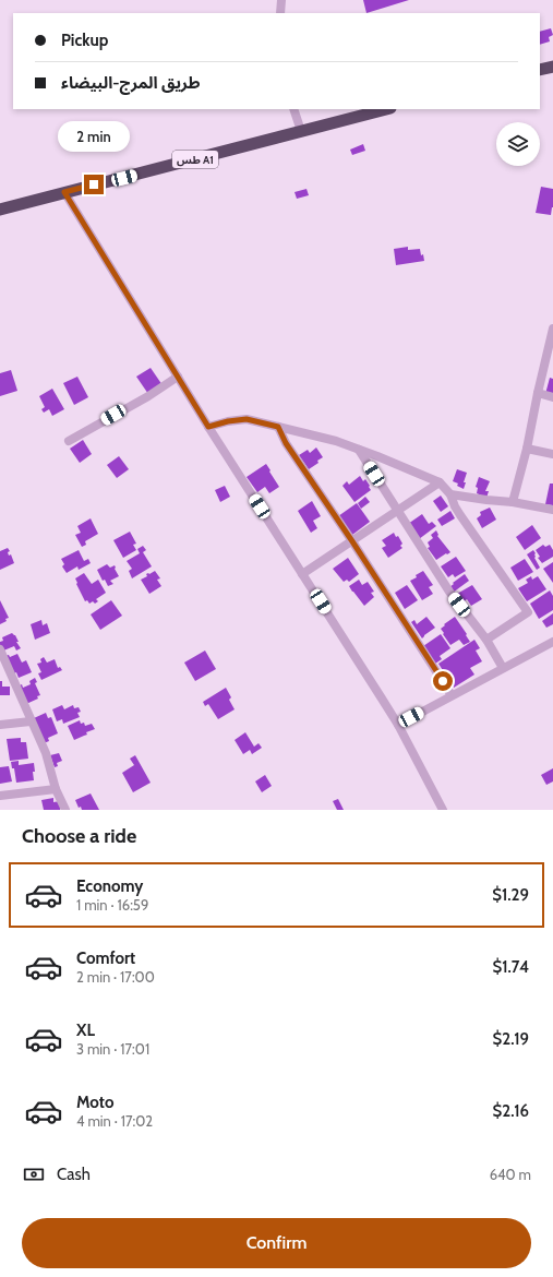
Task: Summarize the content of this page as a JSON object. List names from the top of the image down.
{
  "streets": {
    "highway": ["طس A1"]
  },
  "page": {
    "banner": ["Pickup", "طريق المرج-البيضاء"],
    "bubble": "2 min",
    "heading": "Choose a ride",
    "list": [
      {
        "name": "Economy",
        "note": "1 min · 16:59",
        "value": "$1.29"
      },
      {
        "name": "Comfort",
        "note": "2 min · 17:00",
        "value": "$1.74"
      },
      {
        "name": "XL",
        "note": "3 min · 17:01",
        "value": "$2.19"
      },
      {
        "name": "Moto",
        "note": "4 min · 17:02",
        "value": "$2.16"
      }
    ],
    "pay": ["Cash", "640 m"],
    "buttons": "Confirm"
  }
}
